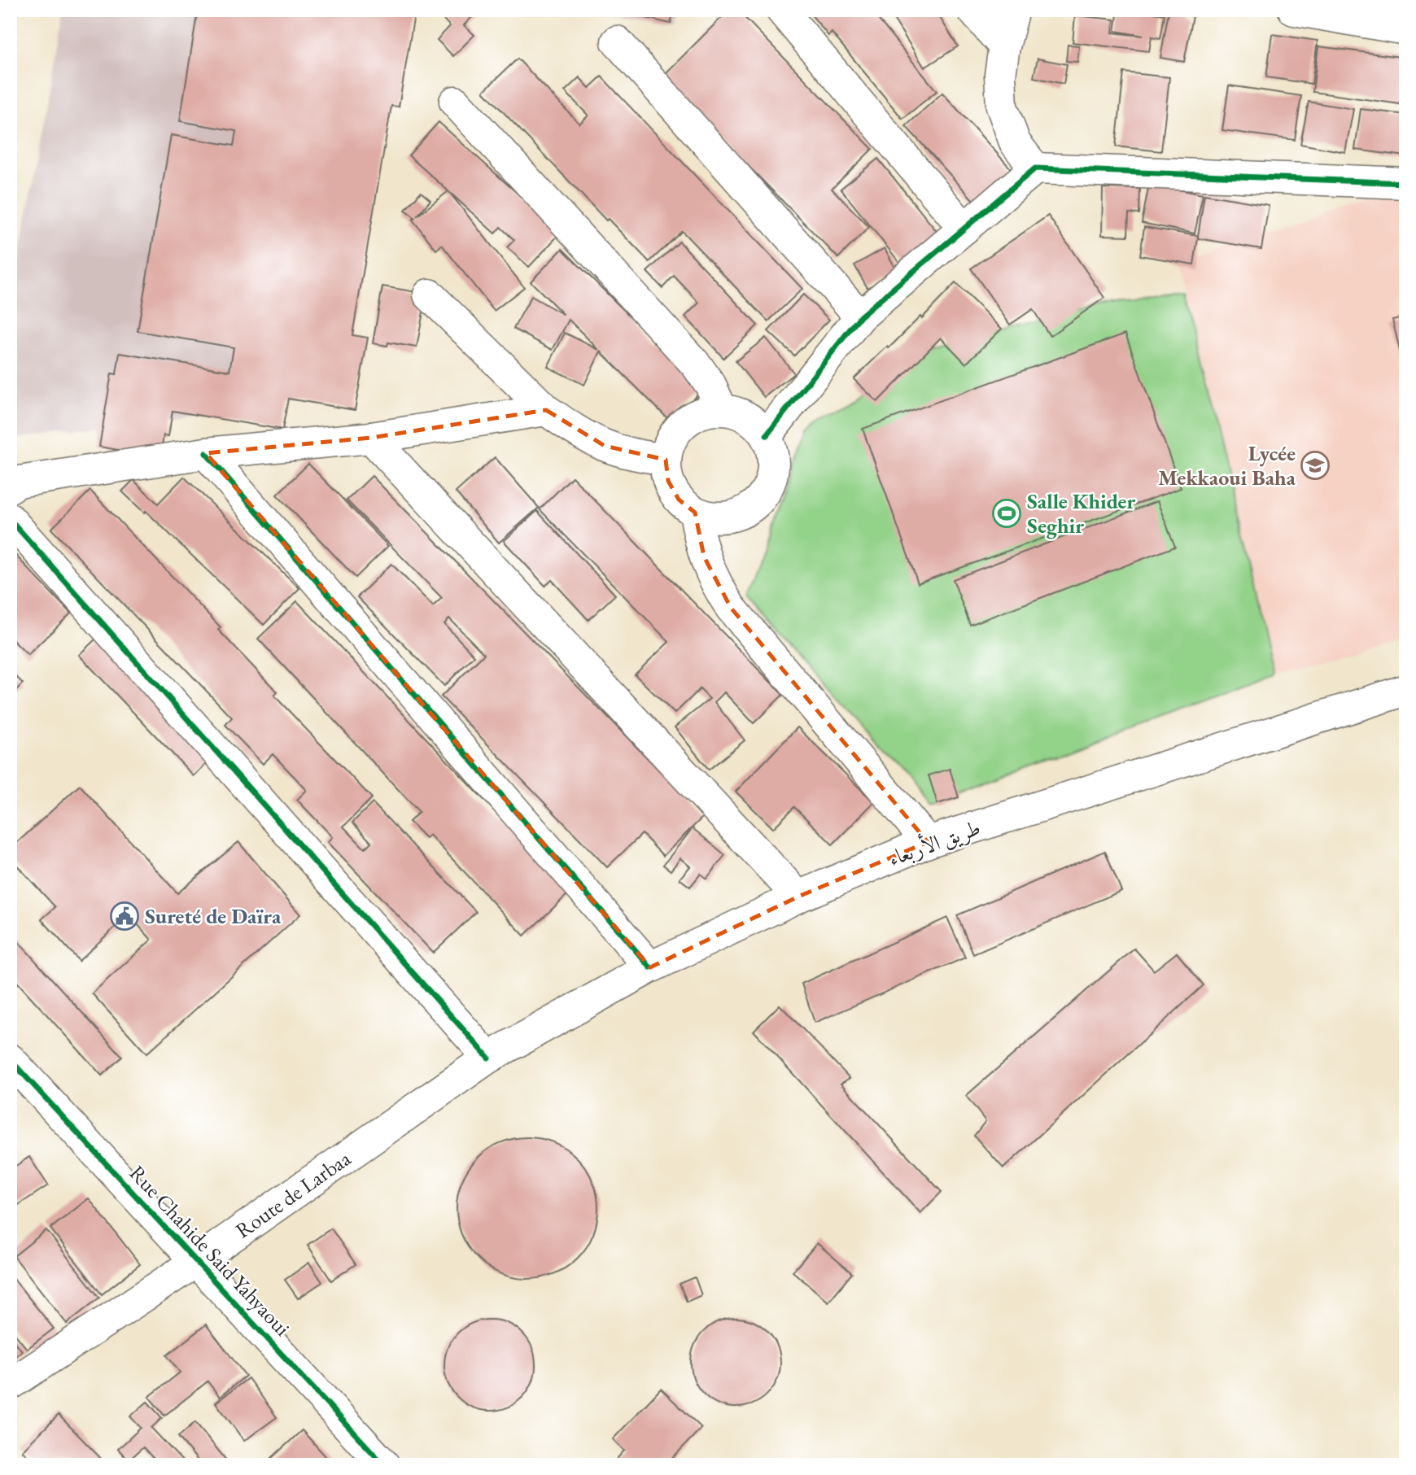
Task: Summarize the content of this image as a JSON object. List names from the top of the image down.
{
  "streets": {
    "street": ["طريق الأربعاء", "Route de Larbaa", "Rue Chahide Said Yahyaoui"]
  },
  "crossings": [
    ["طريق الأربعاء", "Route de Larbaa"],
    ["Route de Larbaa", "Rue Chahide Said Yahyaoui"]
  ],
  "places": {
    "school or university": ["Lycée Mekkaoui Baha"],
    "sports": ["Salle Khider Seghir"],
    "public building": ["Sureté de Daïra"]
  }
}
